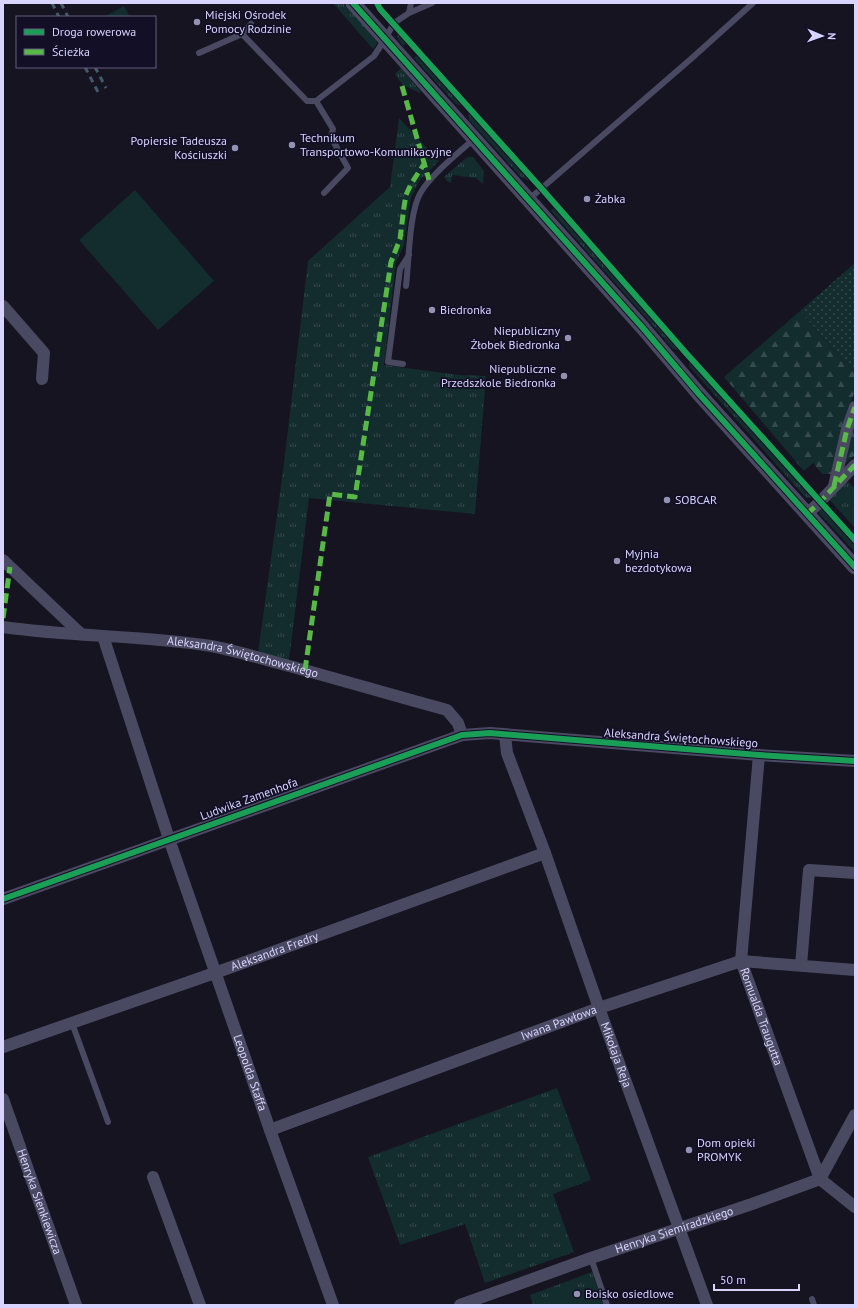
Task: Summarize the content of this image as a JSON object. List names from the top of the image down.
{
  "streets": {
    "street": [
      "Aleksandra Świętochowskiego",
      "Ludwika Zamenhofa",
      "Aleksandra Fredry",
      "Romualda Traugutta",
      "Iwana Pawłowa",
      "Mikołaja Reja",
      "Leopolda Staffa",
      "Henryka Sienkiewicza",
      "Henryka Siemiradzkiego"
    ]
  },
  "crossings": [
    ["Aleksandra Świętochowskiego", "Ludwika Zamenhofa"],
    ["Aleksandra Świętochowskiego", "Romualda Traugutta"],
    ["Aleksandra Świętochowskiego", "Mikołaja Reja"],
    ["Aleksandra Świętochowskiego", "Leopolda Staffa"],
    ["Ludwika Zamenhofa", "Mikołaja Reja"],
    ["Ludwika Zamenhofa", "Leopolda Staffa"],
    ["Aleksandra Fredry", "Mikołaja Reja"],
    ["Aleksandra Fredry", "Leopolda Staffa"],
    ["Romualda Traugutta", "Iwana Pawłowa"],
    ["Romualda Traugutta", "Henryka Siemiradzkiego"],
    ["Iwana Pawłowa", "Mikołaja Reja"],
    ["Iwana Pawłowa", "Leopolda Staffa"],
    ["Mikołaja Reja", "Henryka Siemiradzkiego"]
  ],
  "places": [
    "Miejski Ośrodek Pomocy Rodzinie",
    "Technikum Transportowo-Komunikacyjne",
    "Popiersie Tadeusza Kościuszki",
    "Żabka",
    "Biedronka",
    "Niepubliczny Żłobek Biedronka",
    "Niepubliczne Przedszkole Biedronka",
    "SOBCAR",
    "Myjnia bezdotykowa",
    "Dom opieki PROMYK",
    "Boisko osiedlowe"
  ],
  "legend": ["Droga rowerowa", "Ścieżka"],
  "scale_bar": "50 m",
  "north": "right"
}
